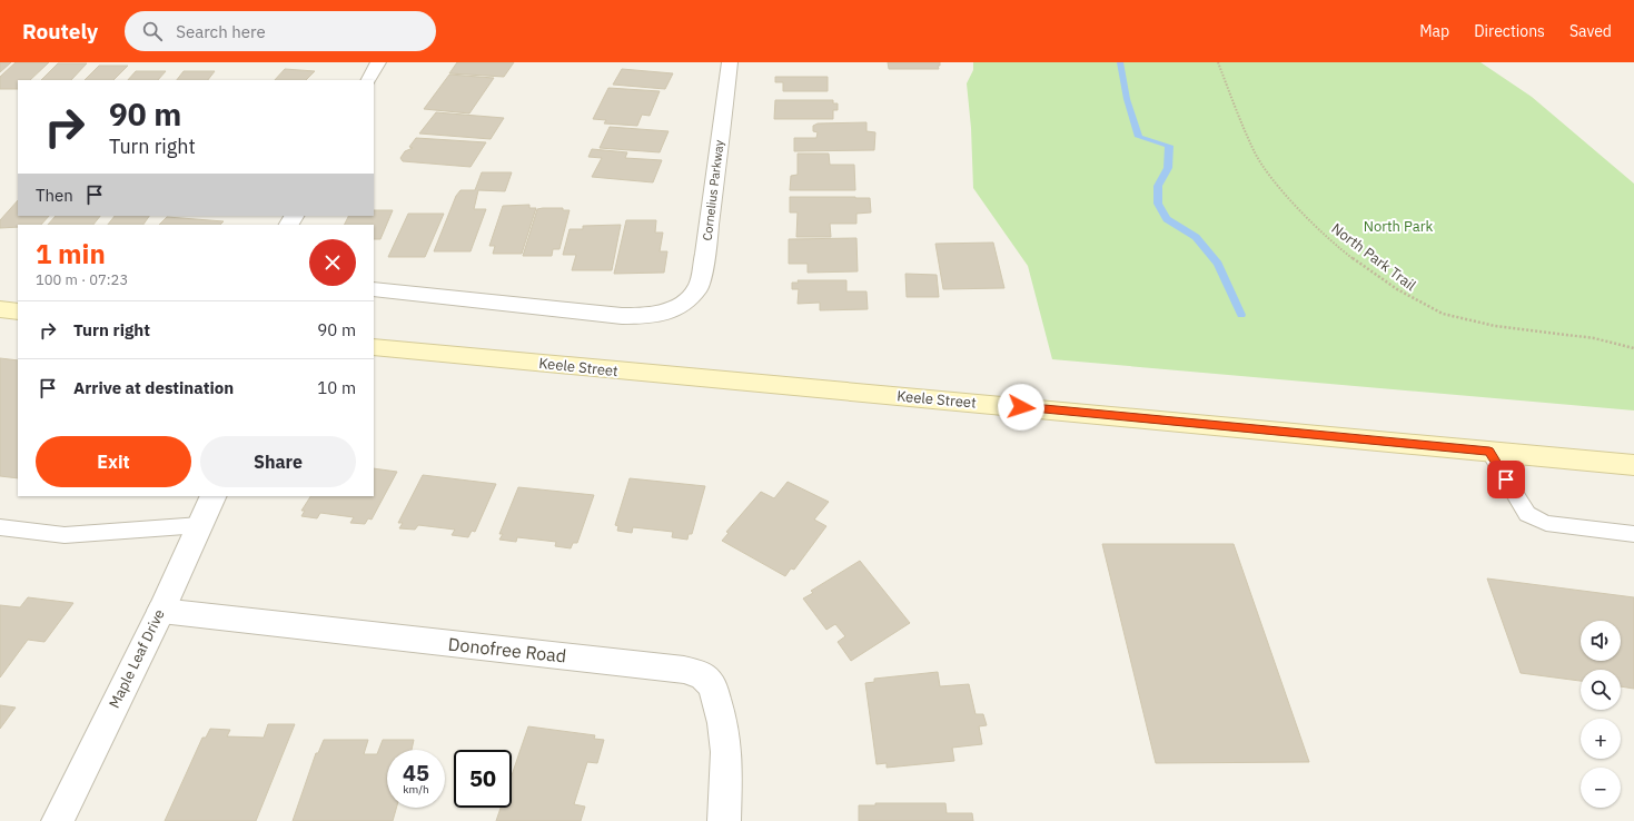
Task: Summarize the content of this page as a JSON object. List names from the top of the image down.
{
  "streets": {
    "main road": ["Keele Street"],
    "street": ["Cornelius Parkway", "Donofree Road", "Maple Leaf Drive"],
    "path": ["North Park Trail"]
  },
  "crossings": [
    ["Donofree Road", "Maple Leaf Drive"]
  ],
  "parks": ["North Park"],
  "page": {
    "header": "Routely",
    "search": "Search here",
    "nav": ["Map", "Directions", "Saved"],
    "turn": ["90 m", "Turn right"],
    "then": "Then",
    "heading": ["1 min", "100 m · 07:23"],
    "list": [
      {
        "name": "Turn right",
        "value": "90 m"
      },
      {
        "name": "Arrive at destination",
        "value": "10 m"
      }
    ],
    "buttons": ["Exit", "Share"],
    "map_buttons": ["+", "−"],
    "speed": "45 km/h",
    "limit": "50"
  }
}
